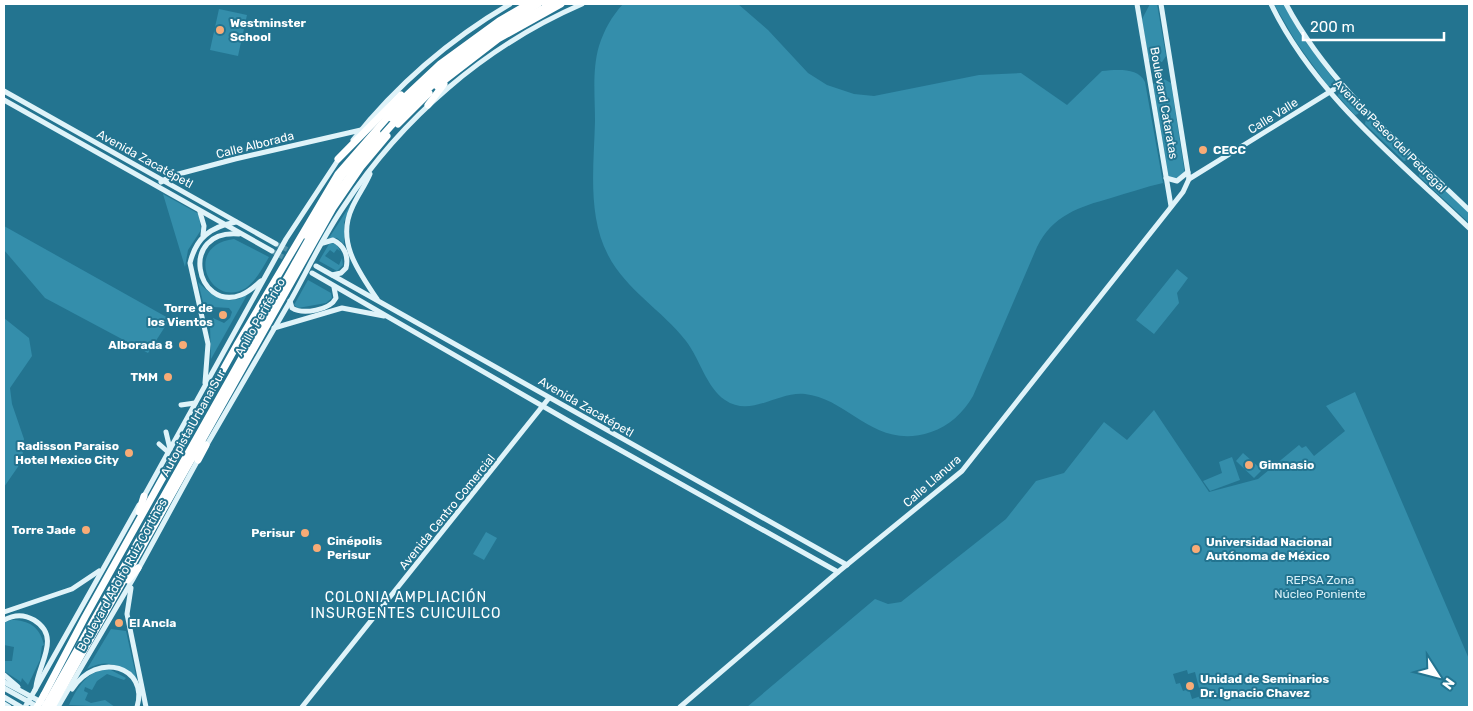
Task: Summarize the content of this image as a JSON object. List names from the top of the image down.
{
  "streets": {
    "highway": ["Anillo Periférico", "Autopista Urbana Sur"],
    "main road": [
      "Boulevard Cataratas",
      "Calle Valle",
      "Avenida Paseo del Pedregal",
      "Calle Alborada",
      "Avenida Zacatépetl",
      "Calle Llanura",
      "Avenida Centro Comercial",
      "Boulevard Adolfo Ruiz Cortines"
    ]
  },
  "crossings": [
    ["Boulevard Cataratas", "Calle Valle"],
    ["Boulevard Cataratas", "Calle Llanura"],
    ["Calle Valle", "Avenida Paseo del Pedregal"],
    ["Calle Valle", "Calle Llanura"],
    ["Calle Alborada", "Avenida Zacatépetl"],
    ["Calle Alborada", "Boulevard Adolfo Ruiz Cortines"],
    ["Avenida Zacatépetl", "Calle Llanura"],
    ["Avenida Zacatépetl", "Avenida Centro Comercial"],
    ["Anillo Periférico", "Autopista Urbana Sur"],
    ["Anillo Periférico", "Boulevard Adolfo Ruiz Cortines"]
  ],
  "districts": ["COLONIA AMPLIACIÓN INSURGENTES CUICUILCO"],
  "parks": ["REPSA Zona Núcleo Poniente"],
  "places": [
    "Westminster School",
    "CECC",
    "Torre de los Vientos",
    "Alborada 8",
    "TMM",
    "Radisson Paraiso Hotel Mexico City",
    "Gimnasio",
    "Torre Jade",
    "Perisur",
    "Cinépolis Perisur",
    "Universidad Nacional Autónoma de México",
    "El Ancla",
    "Unidad de Seminarios Dr. Ignacio Chavez"
  ],
  "scale_bar": "200 m",
  "north": "bottom right"
}
